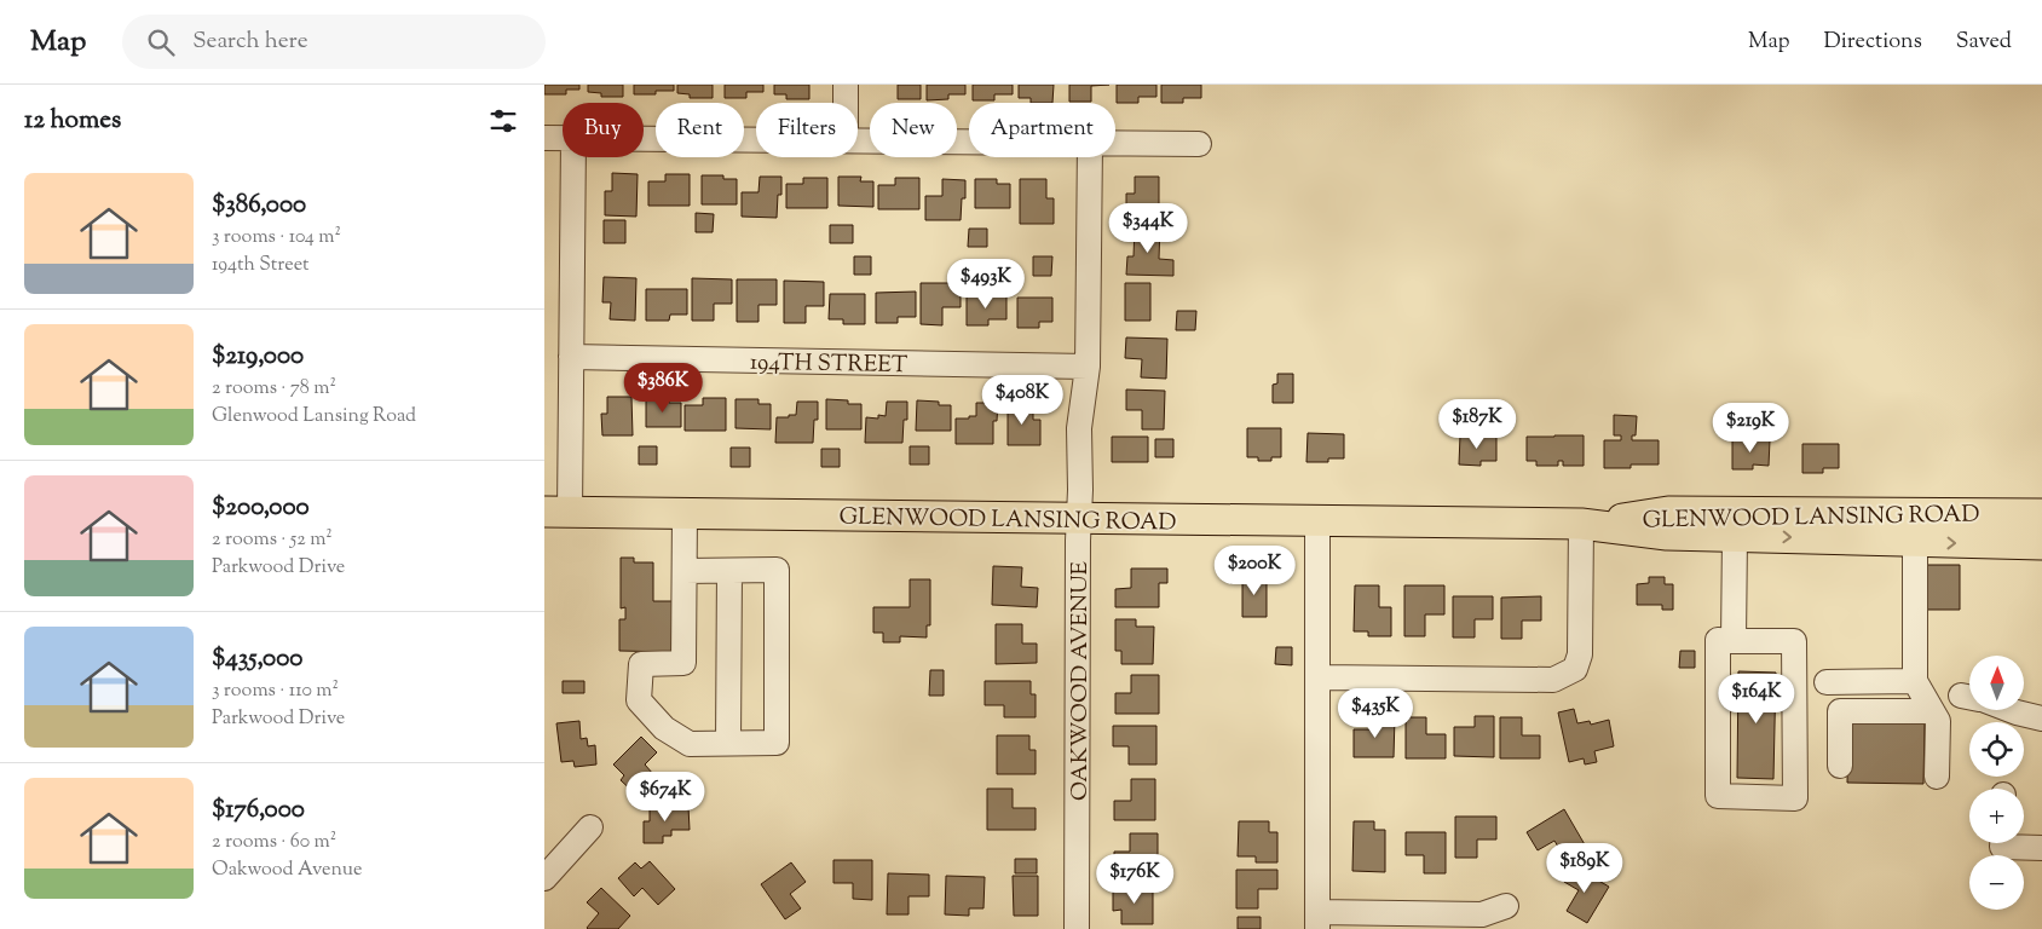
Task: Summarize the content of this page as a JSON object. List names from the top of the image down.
{
  "streets": {
    "main road": ["GLENWOOD LANSING ROAD"],
    "street": ["194TH STREET", "OAKWOOD AVENUE"]
  },
  "crossings": [
    ["194TH STREET", "OAKWOOD AVENUE"],
    ["GLENWOOD LANSING ROAD", "OAKWOOD AVENUE"]
  ],
  "north": "top",
  "page": {
    "header": "Map",
    "search": "Search here",
    "nav": ["Map", "Directions", "Saved"],
    "heading": "12 homes",
    "chip": [
      "Buy",
      "Rent",
      "Filters",
      "New",
      "Apartment"
    ],
    "list": [
      {
        "name": "$386,000",
        "note": "3 rooms · 104 m² · 194th Street"
      },
      {
        "name": "$219,000",
        "note": "2 rooms · 78 m² · Glenwood Lansing Road"
      },
      {
        "name": "$200,000",
        "note": "2 rooms · 52 m² · Parkwood Drive"
      },
      {
        "name": "$435,000",
        "note": "3 rooms · 110 m² · Parkwood Drive"
      },
      {
        "name": "$176,000",
        "note": "2 rooms · 60 m² · Oakwood Avenue"
      }
    ],
    "price": [
      "$344K",
      "$493K",
      "$386K",
      "$408K",
      "$187K",
      "$219K",
      "$200K",
      "$164K",
      "$435K",
      "$674K",
      "$189K",
      "$176K"
    ],
    "map_buttons": ["+", "−"]
  }
}
